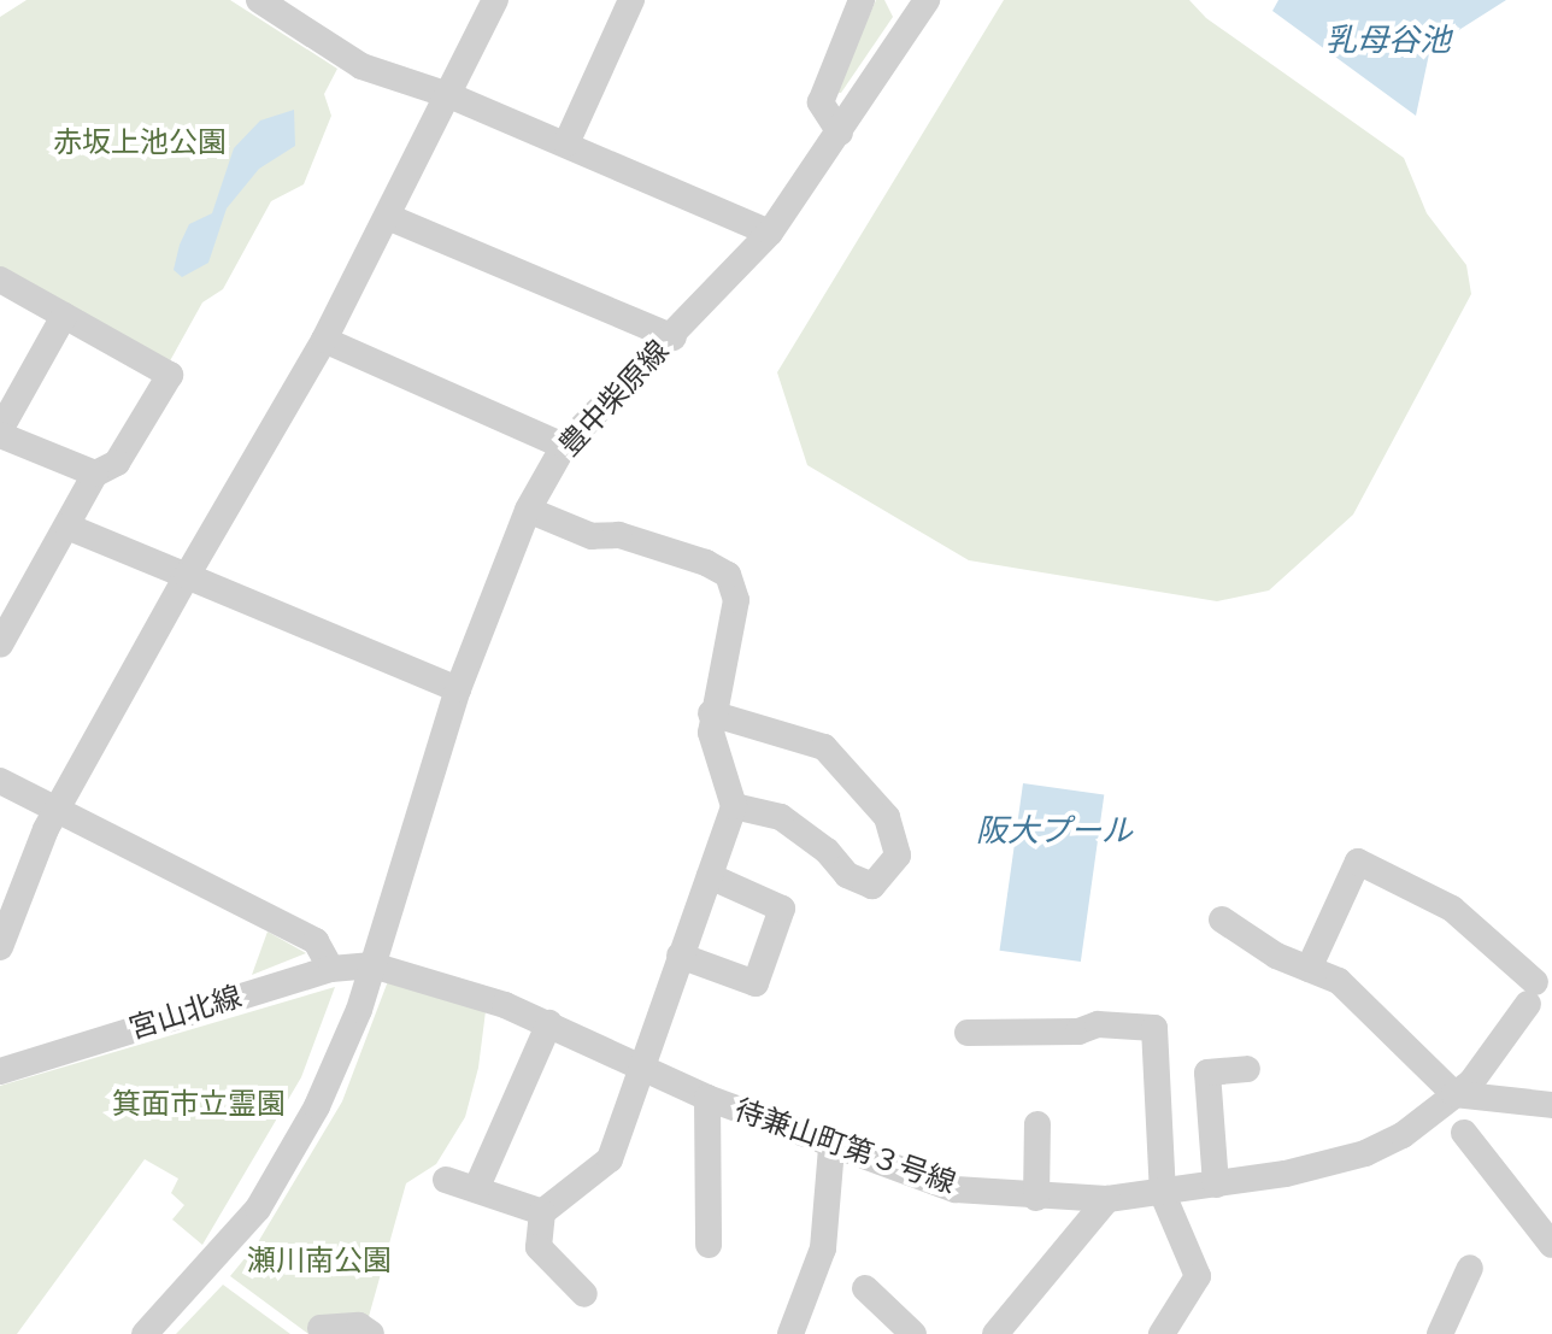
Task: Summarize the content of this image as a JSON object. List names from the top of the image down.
{
  "streets": {
    "street": ["豊中柴原線", "宮山北線", "待兼山町第３号線"]
  },
  "crossings": [
    ["豊中柴原線", "宮山北線"],
    ["豊中柴原線", "待兼山町第３号線"],
    ["宮山北線", "待兼山町第３号線"]
  ],
  "water": ["乳母谷池", "阪大プール"],
  "parks": ["赤坂上池公園", "箕面市立霊園", "瀬川南公園"]
}
